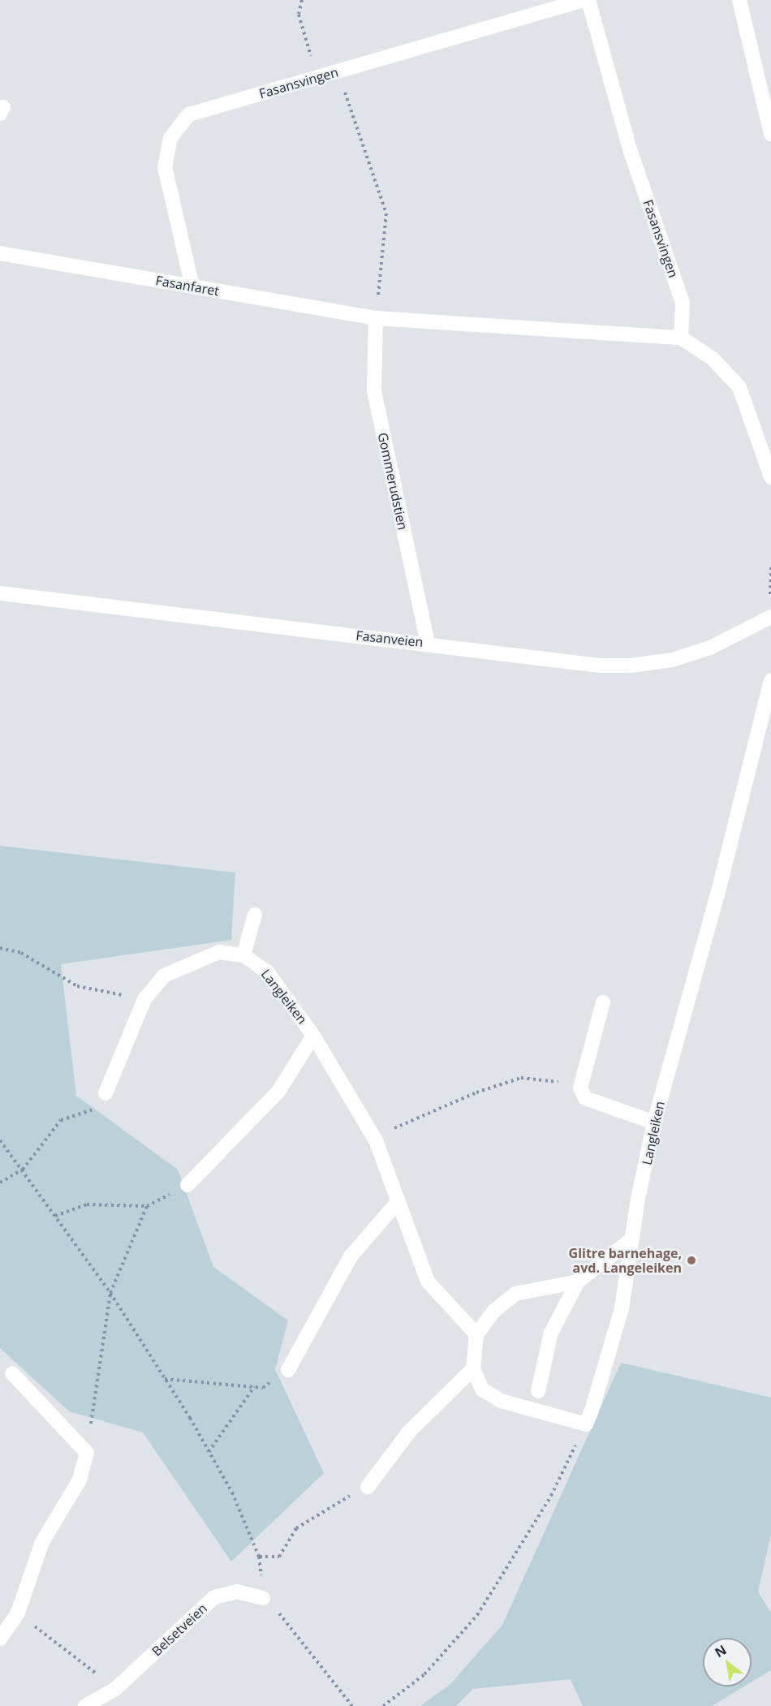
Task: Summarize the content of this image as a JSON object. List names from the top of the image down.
{
  "streets": {
    "street": [
      "Fasansvingen",
      "Fasanfaret",
      "Gommerudstien",
      "Fasanveien",
      "Langleiken",
      "Belsetveien"
    ]
  },
  "crossings": [
    ["Fasansvingen", "Fasanfaret"],
    ["Fasanfaret", "Gommerudstien"],
    ["Gommerudstien", "Fasanveien"]
  ],
  "places": ["Glitre barnehage, avd. Langeleiken"],
  "north": "top left"
}
